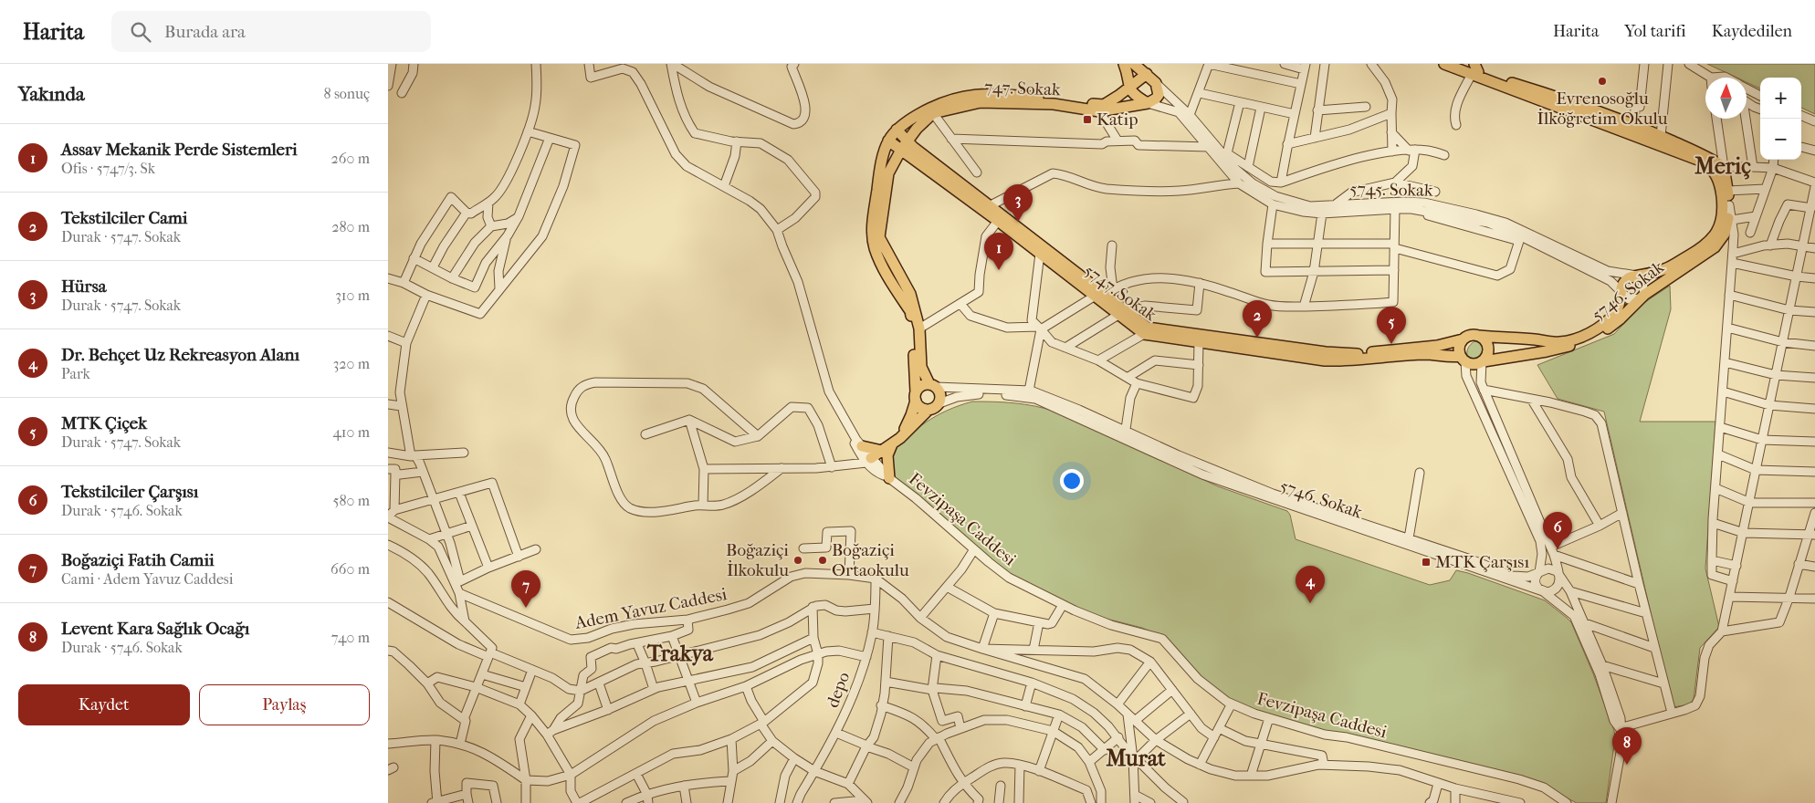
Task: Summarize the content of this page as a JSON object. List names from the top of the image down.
{
  "streets": {
    "main road": ["747. Sokak", "5746. Sokak", "5747. Sokak"],
    "street": [
      "5745. Sokak",
      "Fevzipaşa Caddesi",
      "Adem Yavuz Caddesi",
      "depo"
    ]
  },
  "crossings": [
    ["747. Sokak", "5745. Sokak"],
    ["747. Sokak", "5747. Sokak"],
    ["5745. Sokak", "5746. Sokak"],
    ["5746. Sokak", "5747. Sokak"],
    ["Adem Yavuz Caddesi", "depo"]
  ],
  "districts": ["Meriç", "Trakya", "Murat"],
  "places": {
    "other": ["Evrenosoğlu İlköğretim Okulu", "Boğaziçi İlkokulu", "Boğaziçi Ortaokulu"],
    "transit": ["Katip", "MTK Çarşısı"]
  },
  "north": "top",
  "page": {
    "header": "Harita",
    "search": "Burada ara",
    "nav": ["Harita", "Yol tarifi", "Kaydedilen"],
    "heading": ["Yakında", "8 sonuç"],
    "map_buttons": ["+", "−"],
    "list": [
      {
        "mark": "1",
        "name": "Assav Mekanik Perde Sistemleri",
        "note": "Ofis · 5747/3. Sk",
        "value": "260 m"
      },
      {
        "mark": "2",
        "name": "Tekstilciler Cami",
        "note": "Durak · 5747. Sokak",
        "value": "280 m"
      },
      {
        "mark": "3",
        "name": "Hürsa",
        "note": "Durak · 5747. Sokak",
        "value": "310 m"
      },
      {
        "mark": "4",
        "name": "Dr. Behçet Uz Rekreasyon Alanı",
        "note": "Park",
        "value": "320 m"
      },
      {
        "mark": "5",
        "name": "MTK Çiçek",
        "note": "Durak · 5747. Sokak",
        "value": "410 m"
      },
      {
        "mark": "6",
        "name": "Tekstilciler Çarşısı",
        "note": "Durak · 5746. Sokak",
        "value": "580 m"
      },
      {
        "mark": "7",
        "name": "Boğaziçi Fatih Camii",
        "note": "Cami · Adem Yavuz Caddesi",
        "value": "660 m"
      },
      {
        "mark": "8",
        "name": "Levent Kara Sağlık Ocağı",
        "note": "Durak · 5746. Sokak",
        "value": "740 m"
      }
    ],
    "pins": [
      "3",
      "1",
      "2",
      "5",
      "6",
      "4",
      "7",
      "8"
    ],
    "buttons": ["Kaydet", "Paylaş"]
  }
}
